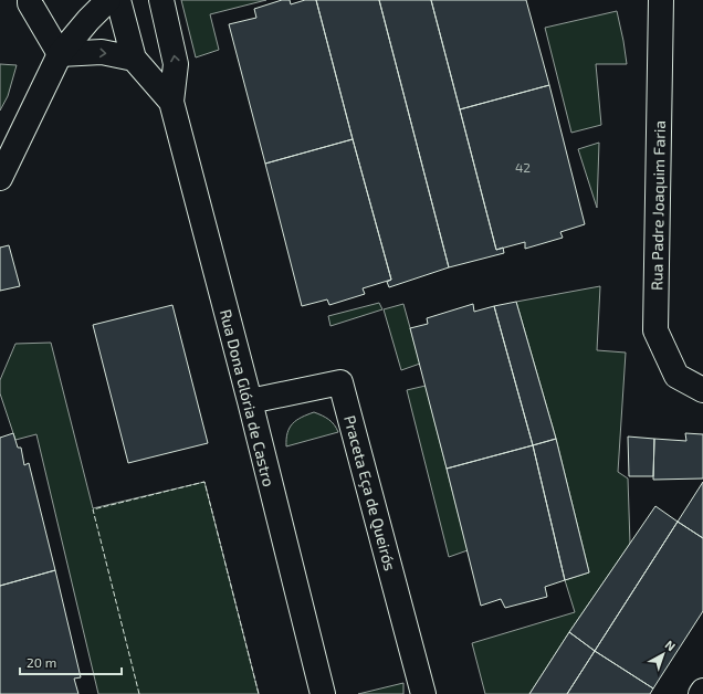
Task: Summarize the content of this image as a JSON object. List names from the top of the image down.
{
  "streets": {
    "street": ["Rua Padre Joaquim Faria", "Rua Dona Glória de Castro", "Praceta Eça de Queirós"]
  },
  "crossings": [
    ["Rua Dona Glória de Castro", "Praceta Eça de Queirós"]
  ],
  "house_numbers": ["42"],
  "scale_bar": "20 m",
  "north": "top right"
}
